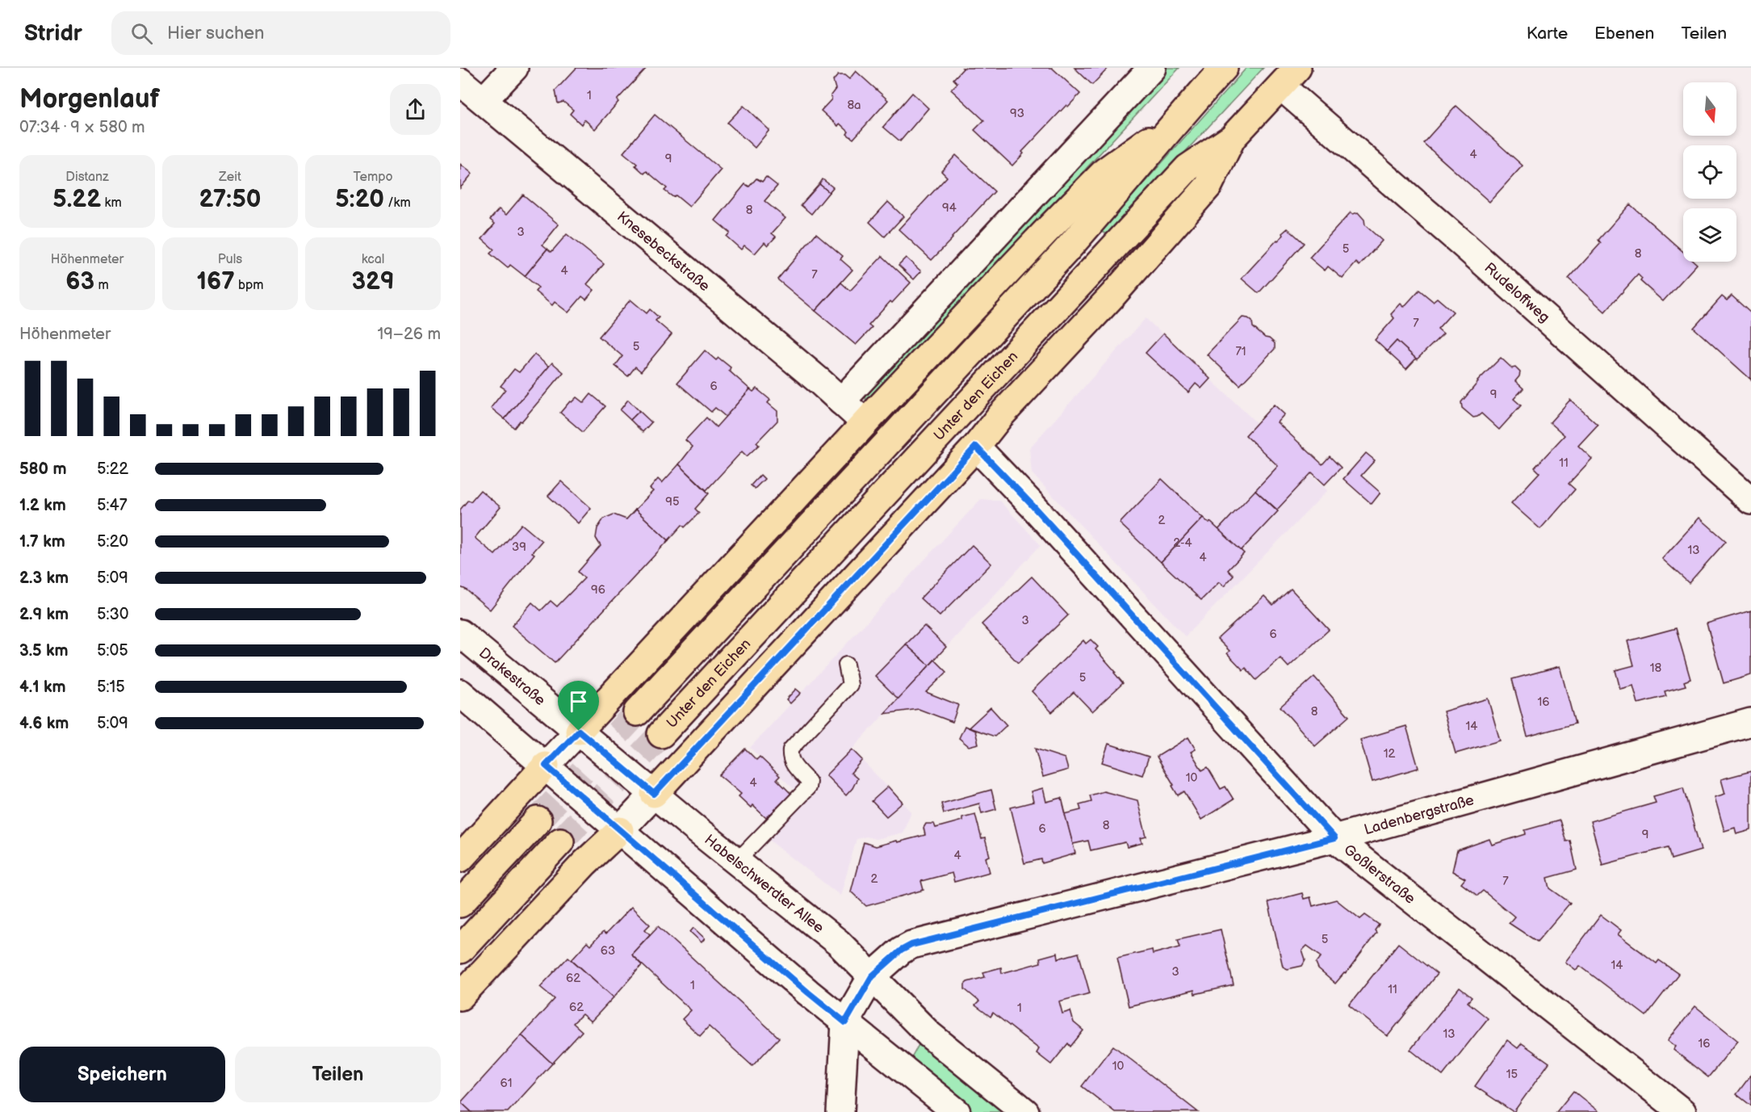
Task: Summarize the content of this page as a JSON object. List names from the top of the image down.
{
  "streets": {
    "main road": ["Unter den Eichen"],
    "street": [
      "Knesebeckstraße",
      "Rudeloffweg",
      "Drakestraße",
      "Ladenbergstraße",
      "Goßlerstraße",
      "Habelschwerdter Allee"
    ]
  },
  "crossings": [
    ["Rudeloffweg", "Unter den Eichen"],
    ["Drakestraße", "Habelschwerdter Allee"],
    ["Ladenbergstraße", "Goßlerstraße"],
    ["Ladenbergstraße", "Habelschwerdter Allee"]
  ],
  "house_numbers": [
    "1",
    "8a",
    "93",
    "4",
    "9",
    "94",
    "8",
    "3",
    "5",
    "8",
    "4",
    "7",
    "7",
    "5",
    "71",
    "6",
    "9",
    "11",
    "95",
    "2",
    "2-4",
    "39",
    "13",
    "4",
    "96",
    "3",
    "6",
    "18",
    "5",
    "16",
    "8",
    "14",
    "12",
    "10",
    "4",
    "8",
    "6",
    "9",
    "4",
    "2",
    "7",
    "5",
    "63",
    "14",
    "3",
    "62",
    "1",
    "11",
    "62",
    "1",
    "13",
    "16",
    "10",
    "15",
    "61"
  ],
  "north": "bottom",
  "page": {
    "header": "Stridr",
    "search": "Hier suchen",
    "nav": ["Karte", "Ebenen", "Teilen"],
    "heading": ["Morgenlauf", "07:34 · 9 × 580 m"],
    "stats": [
      ["Distanz", "5.22 km"],
      ["Zeit", "27:50"],
      ["Tempo", "5:20 /km"],
      ["Höhenmeter", "63 m"],
      ["Puls", "167 bpm"],
      ["kcal", "329"]
    ],
    "chart": ["Höhenmeter", "19–26 m"],
    "list": [
      {
        "name": "580 m",
        "note": "5:22"
      },
      {
        "name": "1.2 km",
        "note": "5:47"
      },
      {
        "name": "1.7 km",
        "note": "5:20"
      },
      {
        "name": "2.3 km",
        "note": "5:09"
      },
      {
        "name": "2.9 km",
        "note": "5:30"
      },
      {
        "name": "3.5 km",
        "note": "5:05"
      },
      {
        "name": "4.1 km",
        "note": "5:15"
      },
      {
        "name": "4.6 km",
        "note": "5:09"
      }
    ],
    "buttons": ["Speichern", "Teilen"]
  }
}
